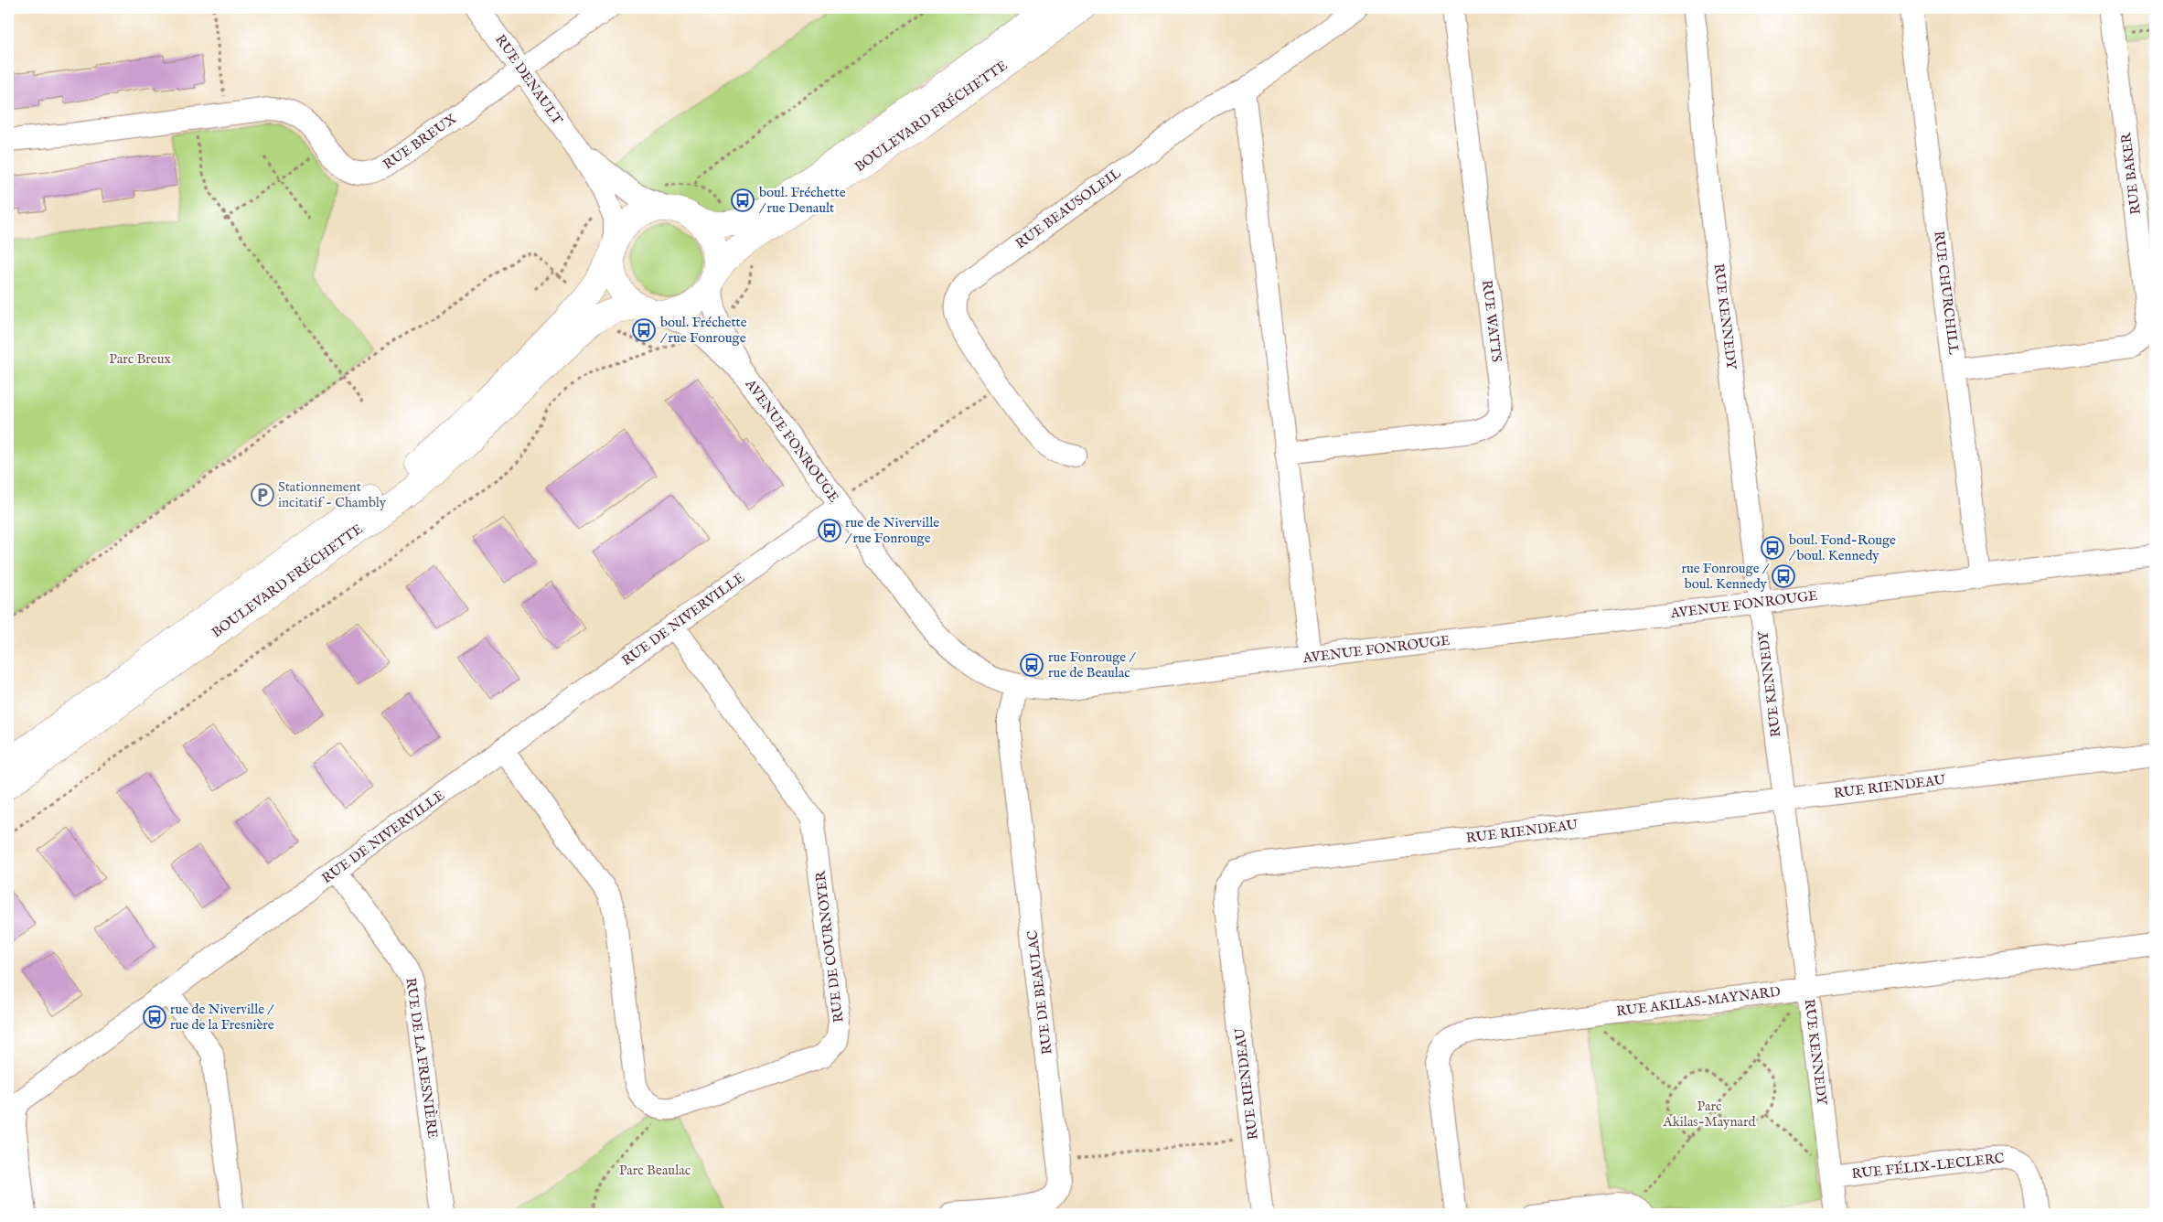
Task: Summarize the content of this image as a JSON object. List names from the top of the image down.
{
  "streets": {
    "main road": ["BOULEVARD FRÉCHETTE"],
    "street": [
      "RUE DENAULT",
      "RUE BREUX",
      "RUE BAKER",
      "RUE BEAUSOLEIL",
      "RUE CHURCHILL",
      "RUE KENNEDY",
      "RUE WATTS",
      "AVENUE FONROUGE",
      "RUE DE NIVERVILLE",
      "RUE RIENDEAU",
      "RUE DE COURNOYER",
      "RUE DE BEAULAC",
      "RUE AKILAS-MAYNARD",
      "RUE DE LA FRESNIÈRE",
      "RUE FÉLIX-LECLERC"
    ]
  },
  "crossings": [
    ["RUE DENAULT", "BOULEVARD FRÉCHETTE"],
    ["RUE DENAULT", "RUE BREUX"],
    ["RUE BAKER", "RUE CHURCHILL"],
    ["RUE CHURCHILL", "AVENUE FONROUGE"],
    ["RUE KENNEDY", "AVENUE FONROUGE"],
    ["RUE KENNEDY", "RUE RIENDEAU"],
    ["RUE KENNEDY", "RUE AKILAS-MAYNARD"],
    ["RUE KENNEDY", "RUE FÉLIX-LECLERC"],
    ["AVENUE FONROUGE", "RUE DE NIVERVILLE"],
    ["AVENUE FONROUGE", "RUE DE BEAULAC"],
    ["RUE DE NIVERVILLE", "RUE DE COURNOYER"],
    ["RUE DE NIVERVILLE", "RUE DE LA FRESNIÈRE"]
  ],
  "parks": ["Parc Breux", "Parc Akilas-Maynard", "Parc Beaulac"],
  "places": {
    "bus stop": [
      "boul. Fréchette / rue Denault",
      "boul. Fréchette / rue Fonrouge",
      "rue de Niverville / rue Fonrouge",
      "boul. Fond-Rouge / boul. Kennedy",
      "rue Fonrouge / boul. Kennedy",
      "rue Fonrouge / rue de Beaulac",
      "rue de Niverville / rue de la Fresnière"
    ],
    "parking": ["Stationnement incitatif - Chambly"]
  }
}
